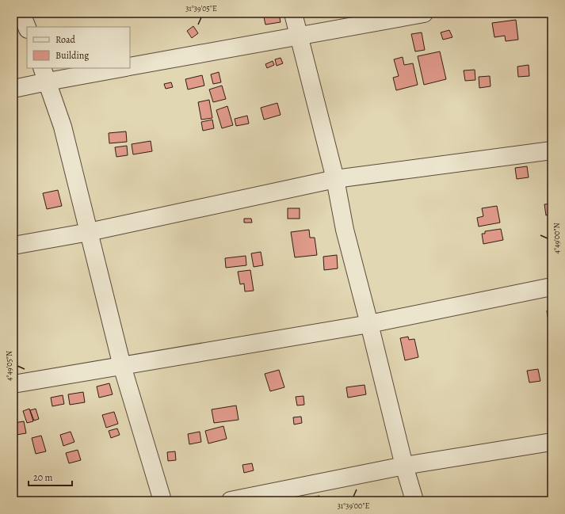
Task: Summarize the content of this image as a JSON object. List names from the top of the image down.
{
  "legend": ["Road", "Building"],
  "scale_bar": "20 m",
  "coordinates": [
    "31°39'05\"E",
    "4°49'00\"N",
    "4°49'05\"N",
    "31°39'00\"E"
  ]
}
